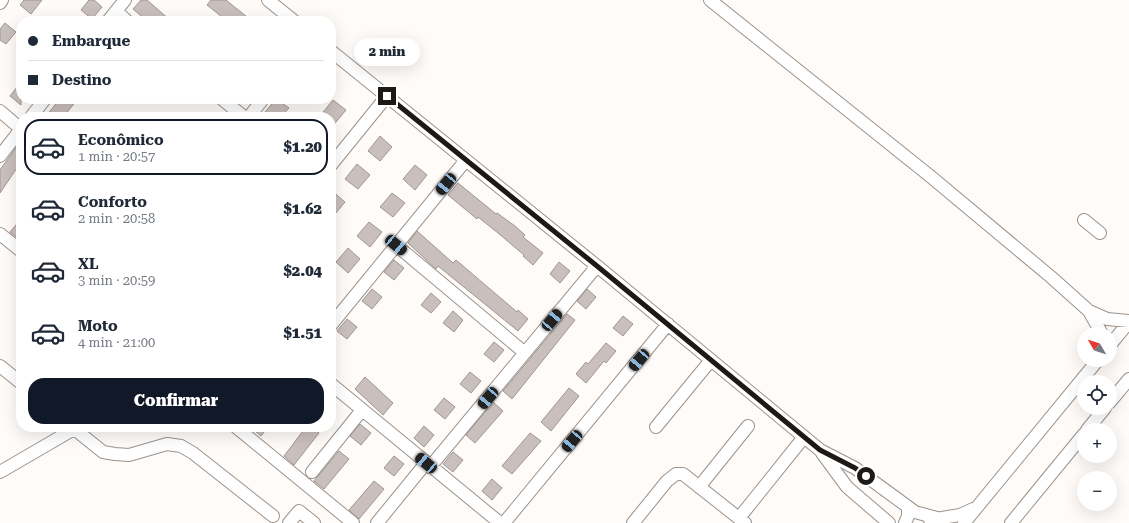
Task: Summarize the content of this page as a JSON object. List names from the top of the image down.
{
  "north": "top left",
  "page": {
    "banner": ["Embarque", "Destino"],
    "bubble": "2 min",
    "list": [
      {
        "name": "Econômico",
        "note": "1 min · 20:57",
        "value": "$1.20"
      },
      {
        "name": "Conforto",
        "note": "2 min · 20:58",
        "value": "$1.62"
      },
      {
        "name": "XL",
        "note": "3 min · 20:59",
        "value": "$2.04"
      },
      {
        "name": "Moto",
        "note": "4 min · 21:00",
        "value": "$1.51"
      }
    ],
    "map_buttons": ["+", "−"],
    "buttons": "Confirmar"
  }
}
